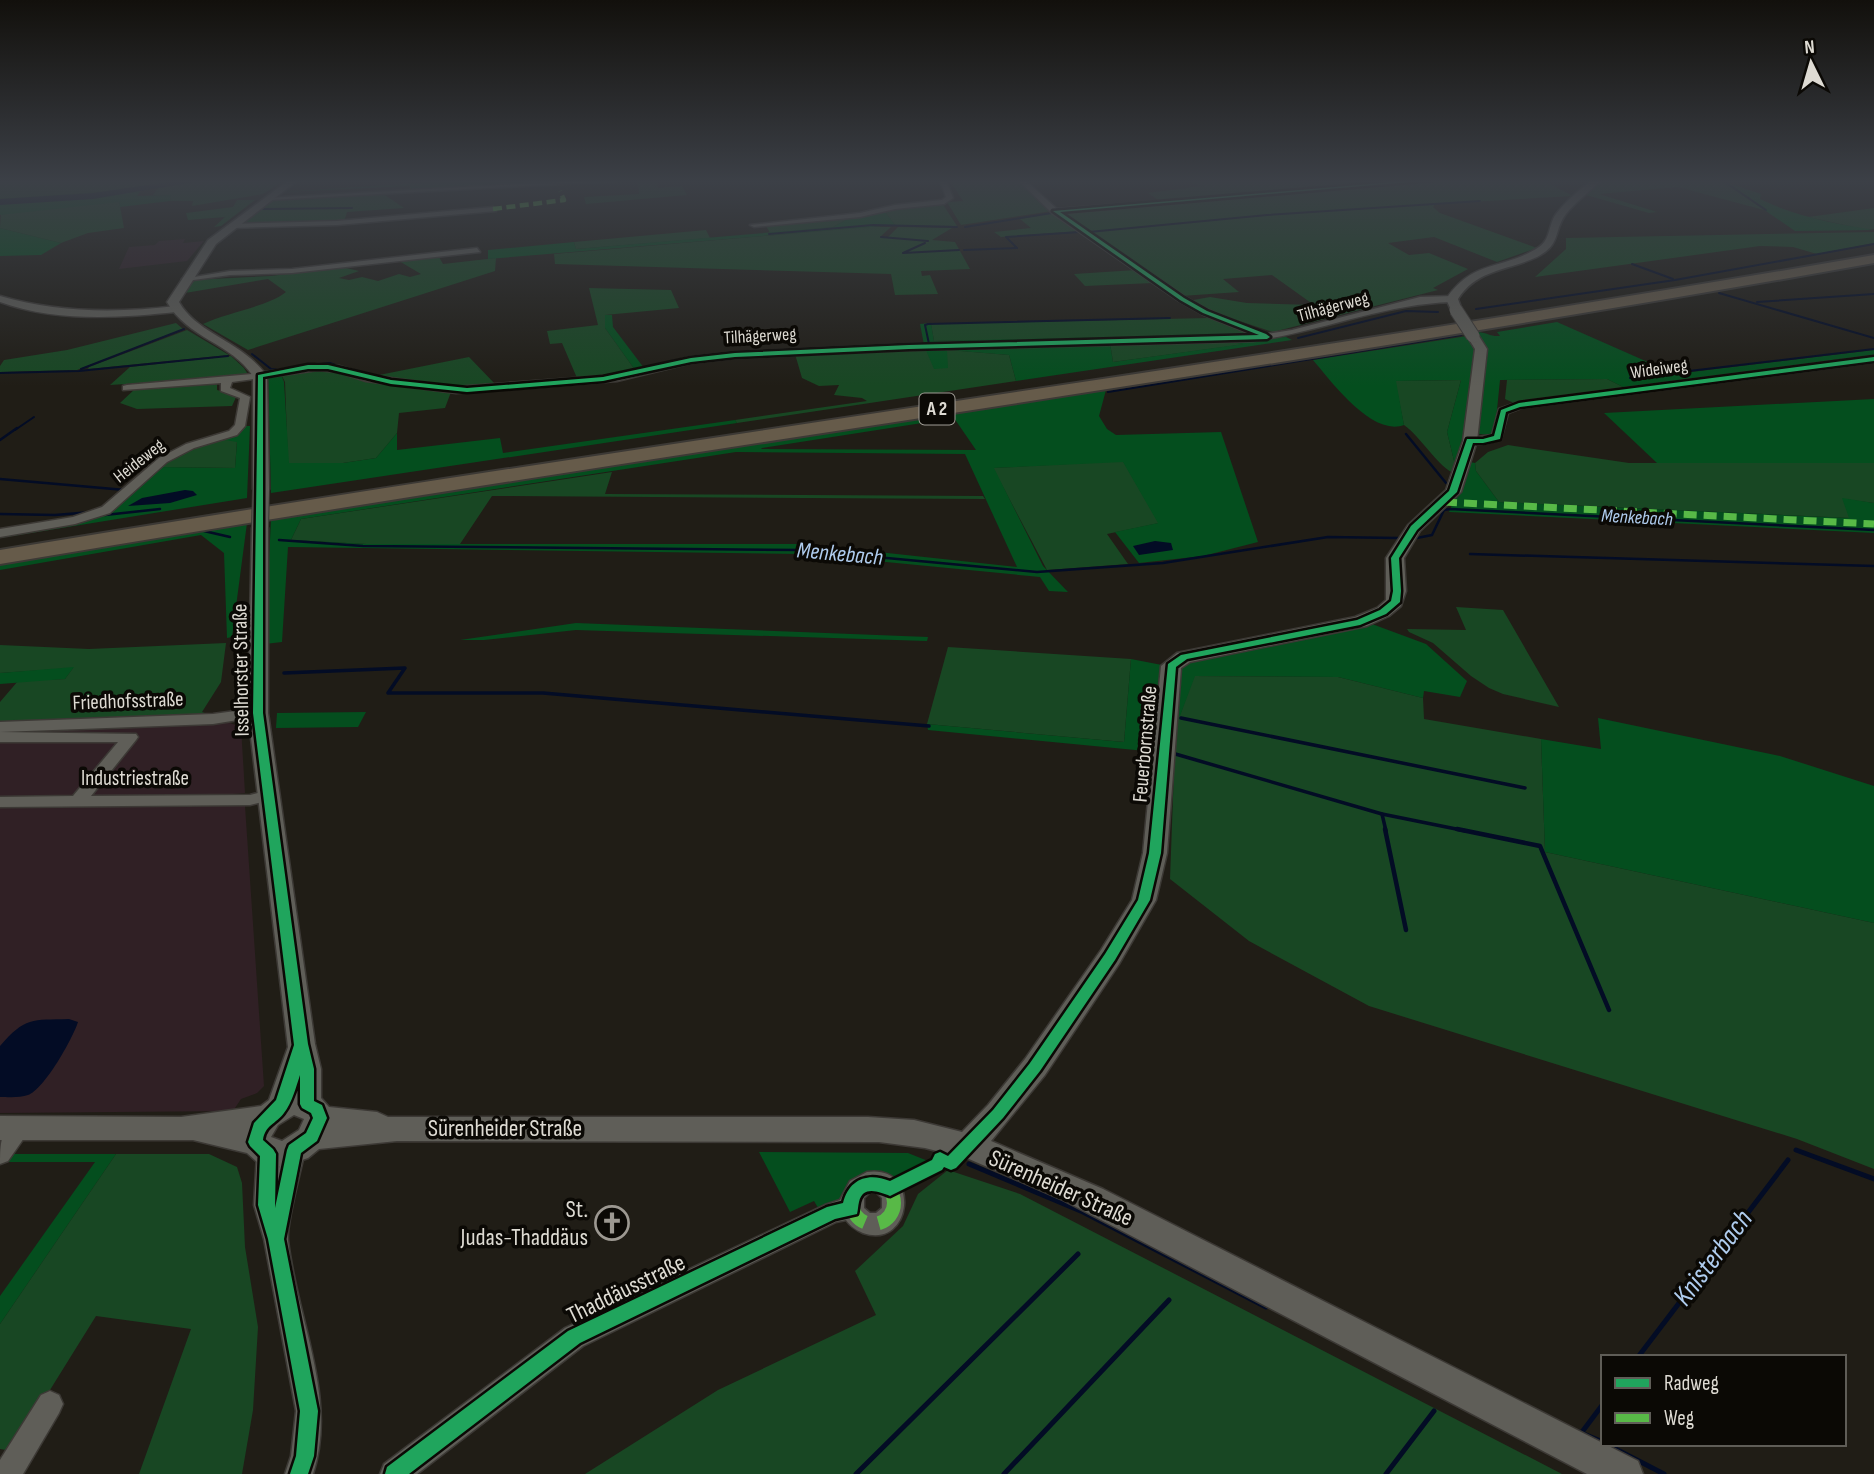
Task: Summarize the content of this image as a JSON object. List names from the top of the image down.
{
  "streets": {
    "highway": ["A 2"],
    "street": [
      "Tilhägerweg",
      "Wideiweg",
      "Heideweg",
      "Isselhorster Straße",
      "Friedhofsstraße",
      "Feuerbornstraße",
      "Industriestraße",
      "Sürenheider Straße",
      "Thaddäusstraße"
    ]
  },
  "crossings": [
    ["Tilhägerweg", "Isselhorster Straße"],
    ["Tilhägerweg", "Feuerbornstraße"],
    ["Wideiweg", "Feuerbornstraße"],
    ["Isselhorster Straße", "Friedhofsstraße"],
    ["Isselhorster Straße", "Industriestraße"],
    ["Isselhorster Straße", "Sürenheider Straße"],
    ["Feuerbornstraße", "Sürenheider Straße"]
  ],
  "water": ["Menkebach", "Knisterbach"],
  "places": {
    "church": ["St. Judas-Thaddäus"]
  },
  "legend": ["Radweg", "Weg"],
  "north": "top"
}
